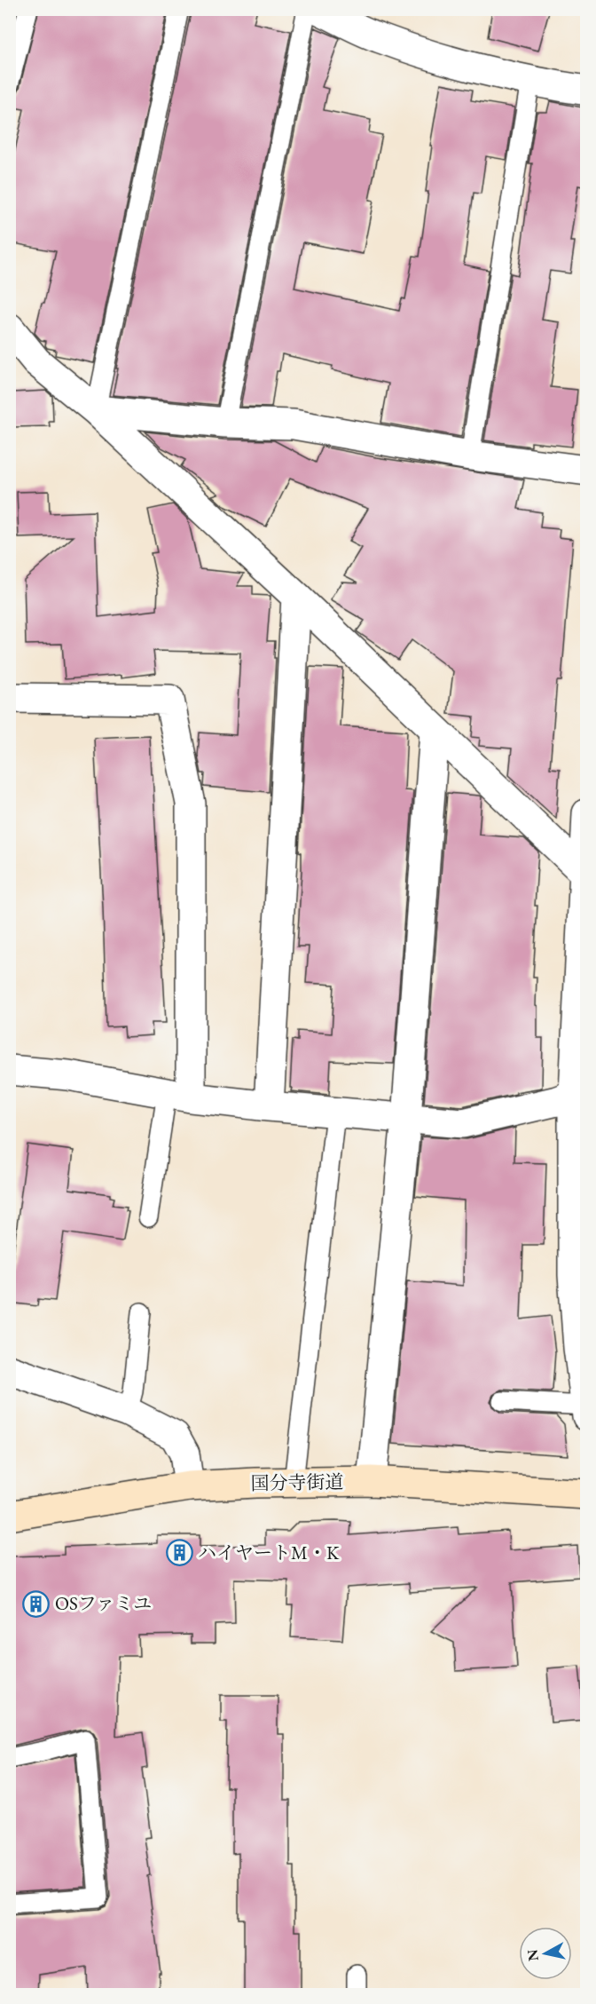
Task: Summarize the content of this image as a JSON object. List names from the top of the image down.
{
  "streets": {
    "main road": ["国分寺街道"]
  },
  "places": {
    "building": ["ハイヤートM・K", "OSファミユ"]
  },
  "north": "left"
}
